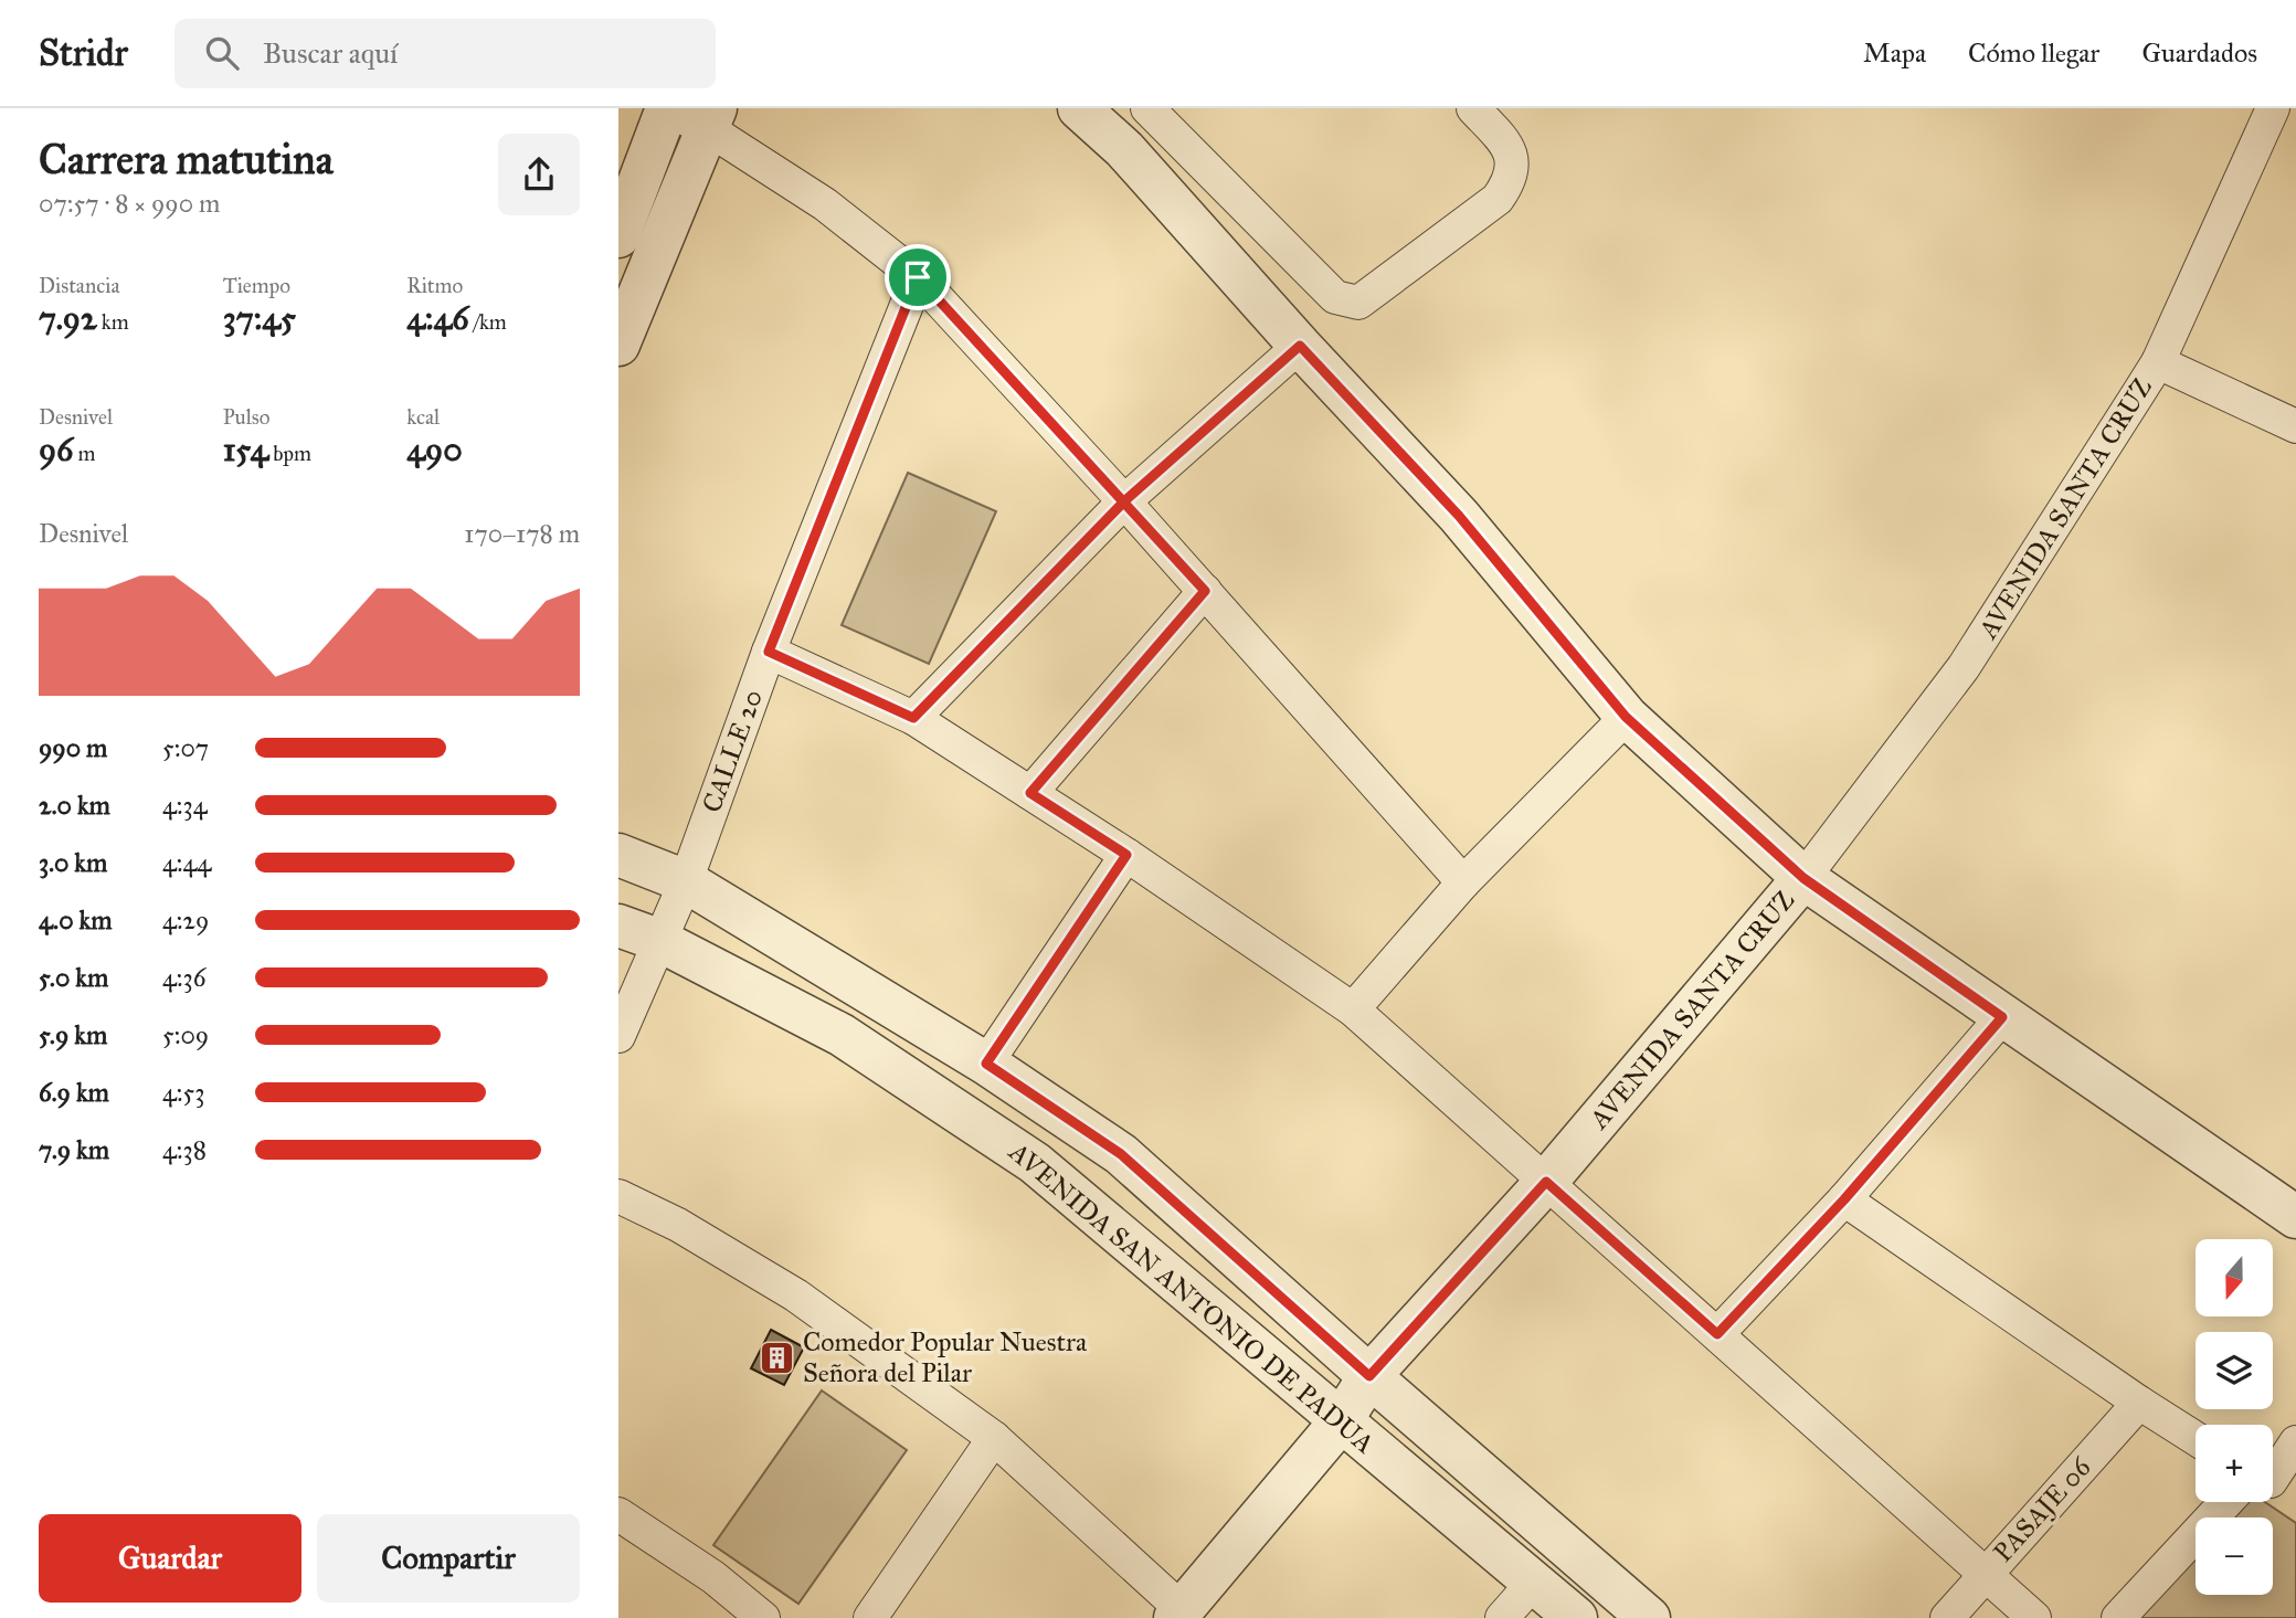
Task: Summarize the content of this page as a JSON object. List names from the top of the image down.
{
  "streets": {
    "street": [
      "AVENIDA SANTA CRUZ",
      "CALLE 20",
      "AVENIDA SAN ANTONIO DE PADUA",
      "PASAJE 06"
    ]
  },
  "crossings": [
    ["AVENIDA SANTA CRUZ", "AVENIDA SAN ANTONIO DE PADUA"],
    ["CALLE 20", "AVENIDA SAN ANTONIO DE PADUA"]
  ],
  "places": {
    "building": ["Comedor Popular Nuestra Señora del Pilar"]
  },
  "north": "bottom",
  "page": {
    "header": "Stridr",
    "search": "Buscar aquí",
    "nav": ["Mapa", "Cómo llegar", "Guardados"],
    "heading": ["Carrera matutina", "07:57 · 8 × 990 m"],
    "stats": [
      ["Distancia", "7.92 km"],
      ["Tiempo", "37:45"],
      ["Ritmo", "4:46 /km"],
      ["Desnivel", "96 m"],
      ["Pulso", "154 bpm"],
      ["kcal", "490"]
    ],
    "chart": ["Desnivel", "170–178 m"],
    "list": [
      {
        "name": "990 m",
        "note": "5:07"
      },
      {
        "name": "2.0 km",
        "note": "4:34"
      },
      {
        "name": "3.0 km",
        "note": "4:44"
      },
      {
        "name": "4.0 km",
        "note": "4:29"
      },
      {
        "name": "5.0 km",
        "note": "4:36"
      },
      {
        "name": "5.9 km",
        "note": "5:09"
      },
      {
        "name": "6.9 km",
        "note": "4:53"
      },
      {
        "name": "7.9 km",
        "note": "4:38"
      }
    ],
    "map_buttons": ["+", "−"],
    "buttons": ["Guardar", "Compartir"]
  }
}
